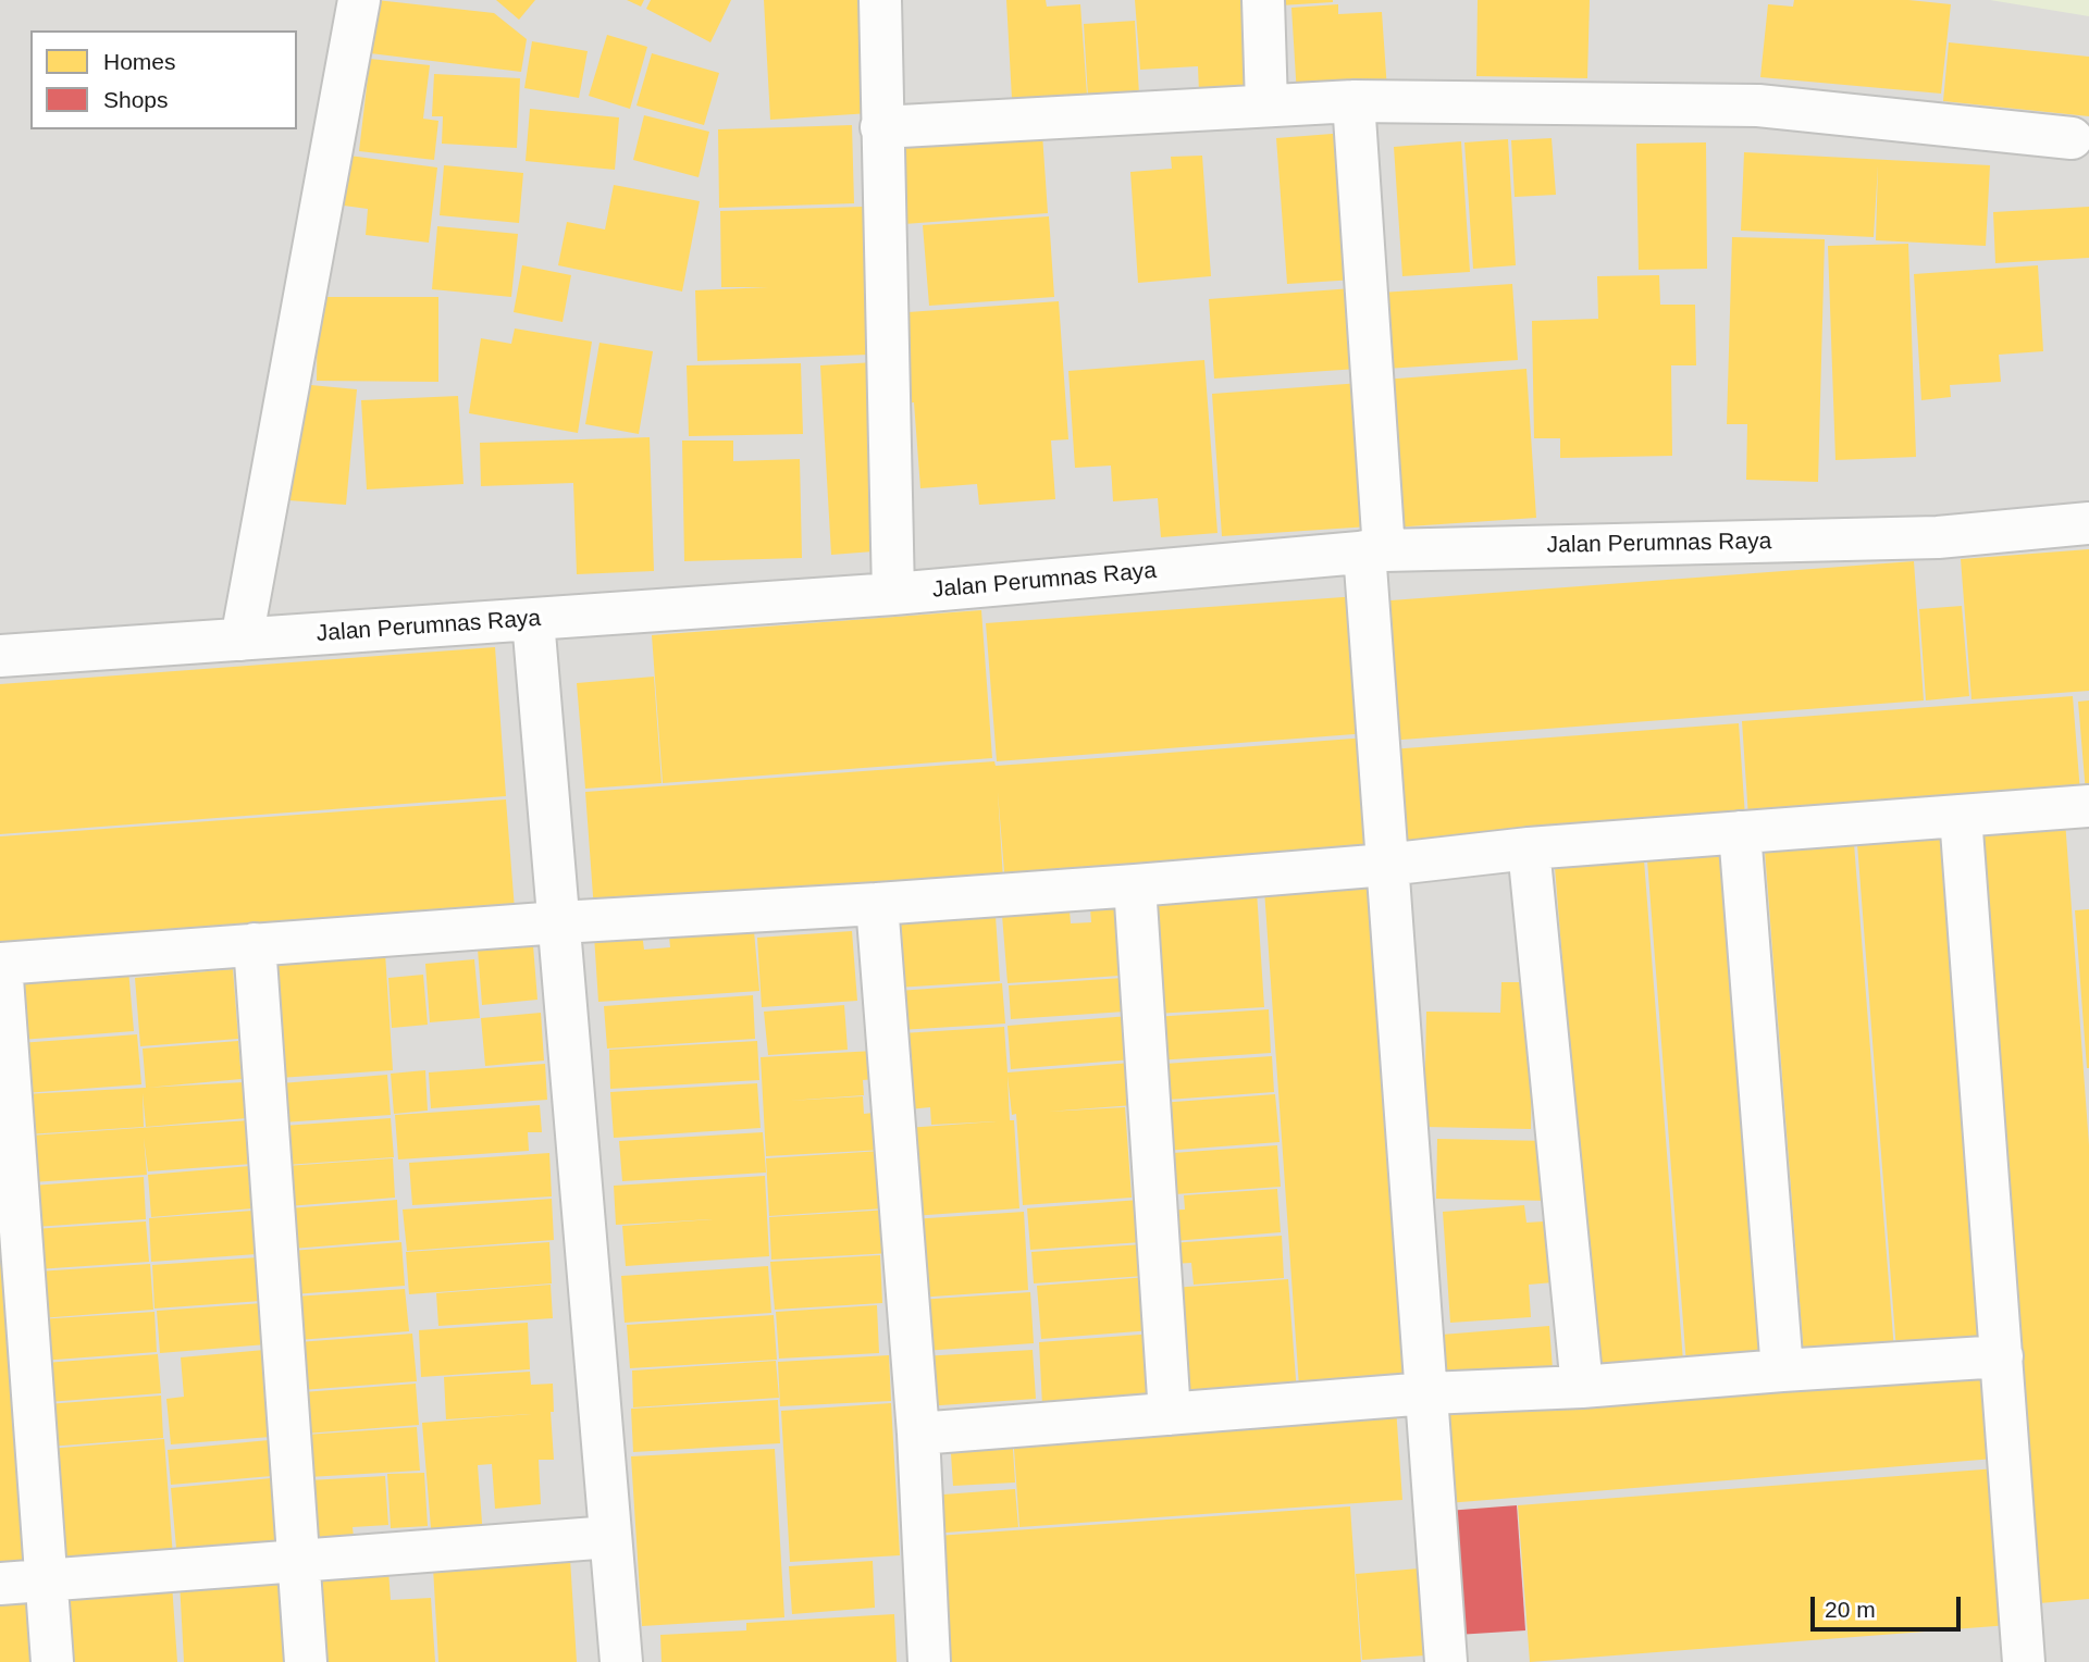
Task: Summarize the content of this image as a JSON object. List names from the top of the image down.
{
  "streets": {
    "street": ["Jalan Perumnas Raya"]
  },
  "legend": ["Homes", "Shops"],
  "scale_bar": "20 m"
}
